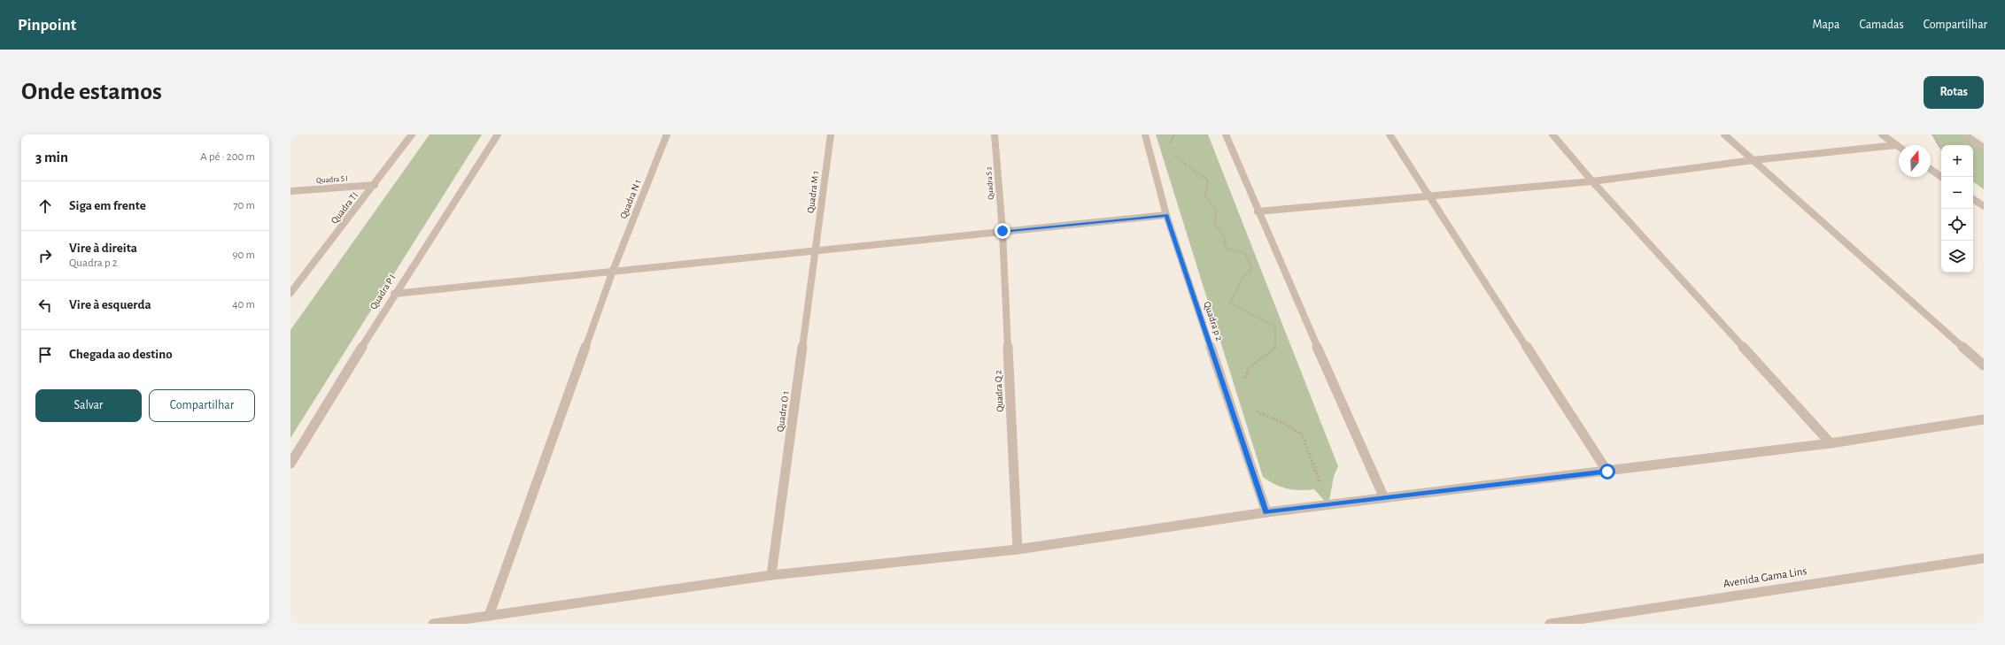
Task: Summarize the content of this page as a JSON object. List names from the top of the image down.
{
  "streets": {
    "street": [
      "Quadra S I",
      "Quadra S 2",
      "Quadra M 1",
      "Quadra N 1",
      "Quadra TI",
      "Quadra P I",
      "Quadra p 2",
      "Quadra Q 2",
      "Quadra O 1",
      "Avenida Gama Lins"
    ]
  },
  "crossings": [
    ["Quadra S I", "Quadra TI"],
    ["Quadra S 2", "Quadra Q 2"],
    ["Quadra M 1", "Quadra O 1"]
  ],
  "north": "top",
  "page": {
    "header": "Pinpoint",
    "nav": ["Mapa", "Camadas", "Compartilhar"],
    "buttons": [
      "Rotas",
      ["Salvar", "Compartilhar"]
    ],
    "title": "Onde estamos",
    "heading": ["3 min", "A pé · 200 m"],
    "map_buttons": ["+", "−"],
    "list": [
      ["Siga em frente", "70 m"],
      ["Vire à direita", "Quadra p 2", "90 m"],
      ["Vire à esquerda", "40 m"],
      "Chegada ao destino"
    ]
  }
}
